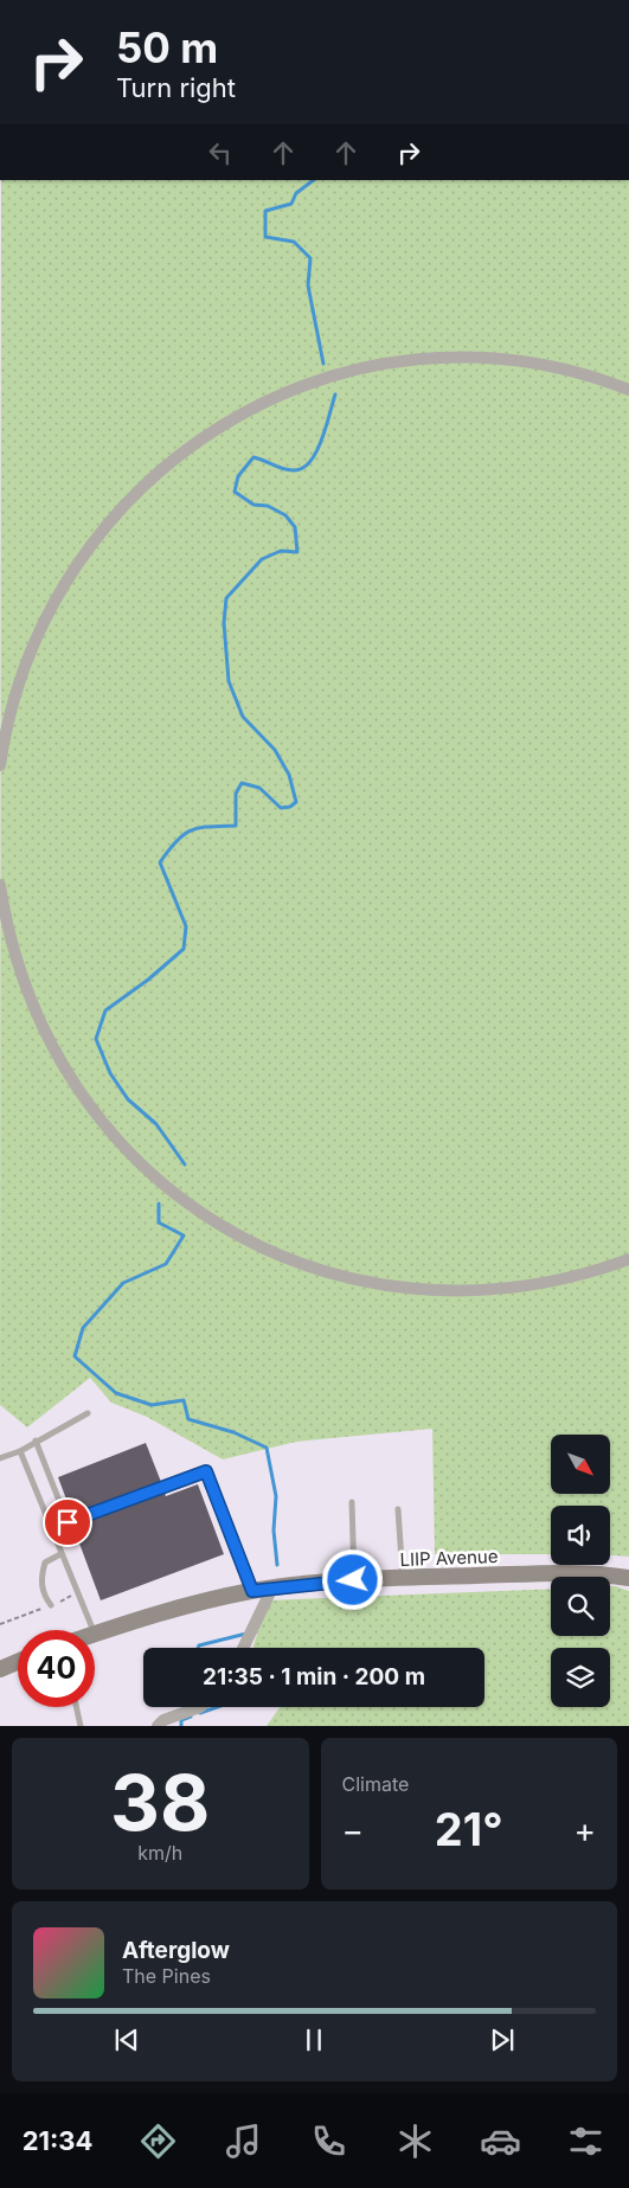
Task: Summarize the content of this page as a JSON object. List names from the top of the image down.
{
  "streets": {
    "street": ["LIIP Avenue"]
  },
  "north": "bottom right",
  "page": {
    "turn": ["50 m", "Turn right"],
    "limit": "40",
    "trip": "21:35 · 1 min · 200 m",
    "tile": [
      ["38", "km/h"],
      "Climate"
    ],
    "heat": ["−", "21°", "+"],
    "song": ["Afterglow", "The Pines"],
    "tabs": "21:34"
  }
}
